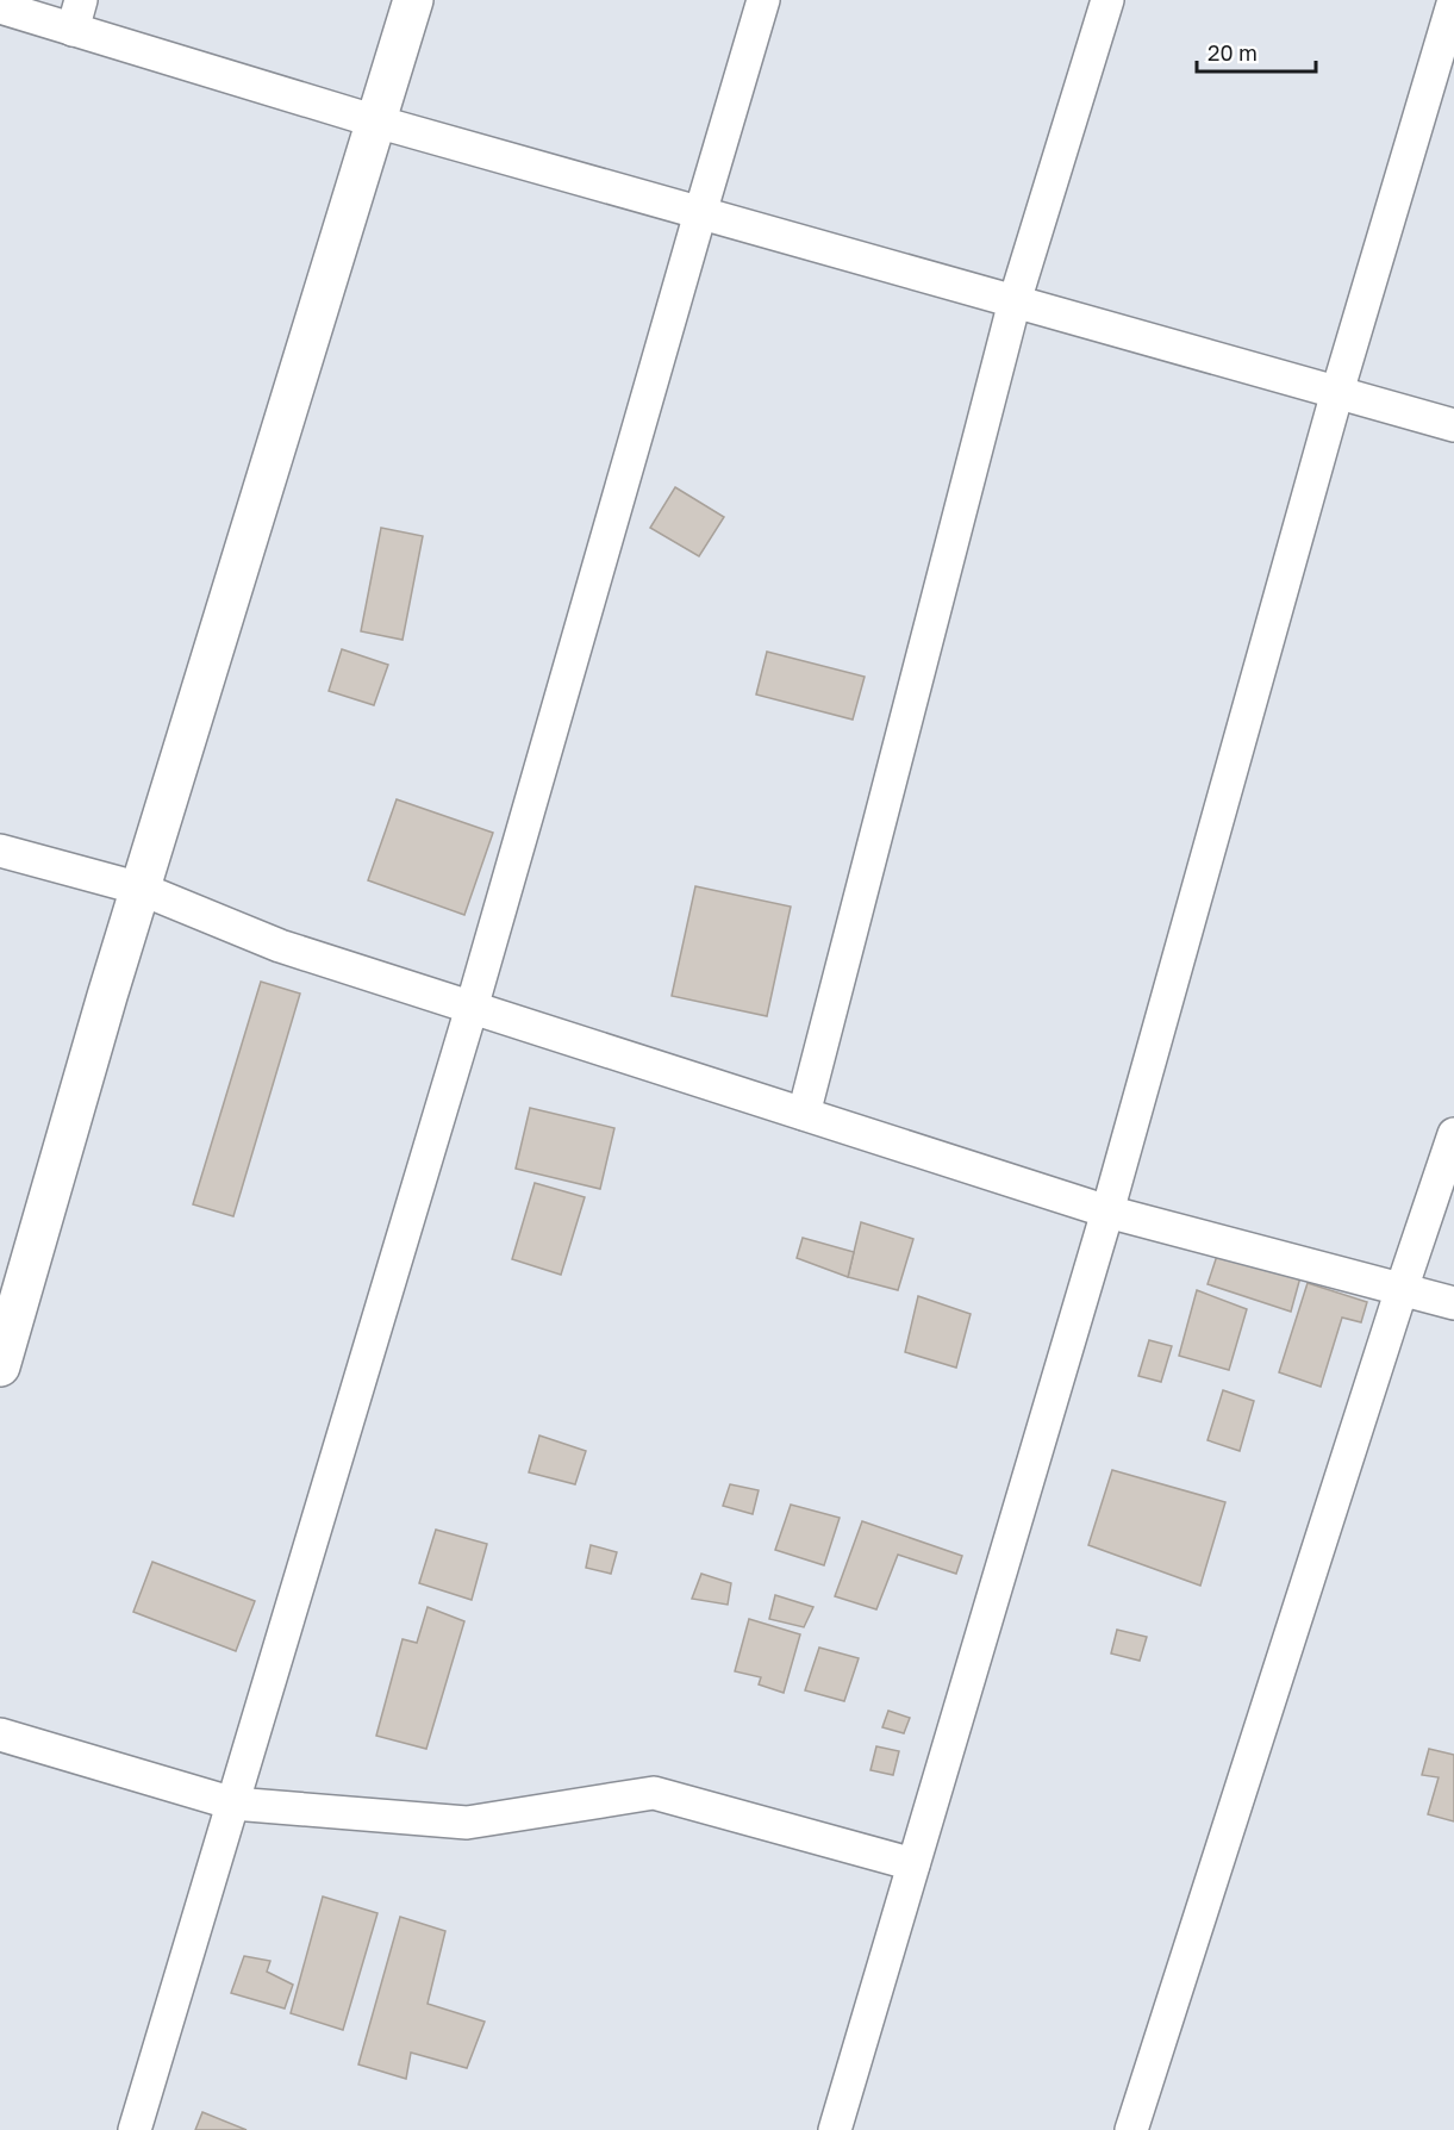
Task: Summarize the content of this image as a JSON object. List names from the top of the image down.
{
  "scale_bar": "20 m"
}
